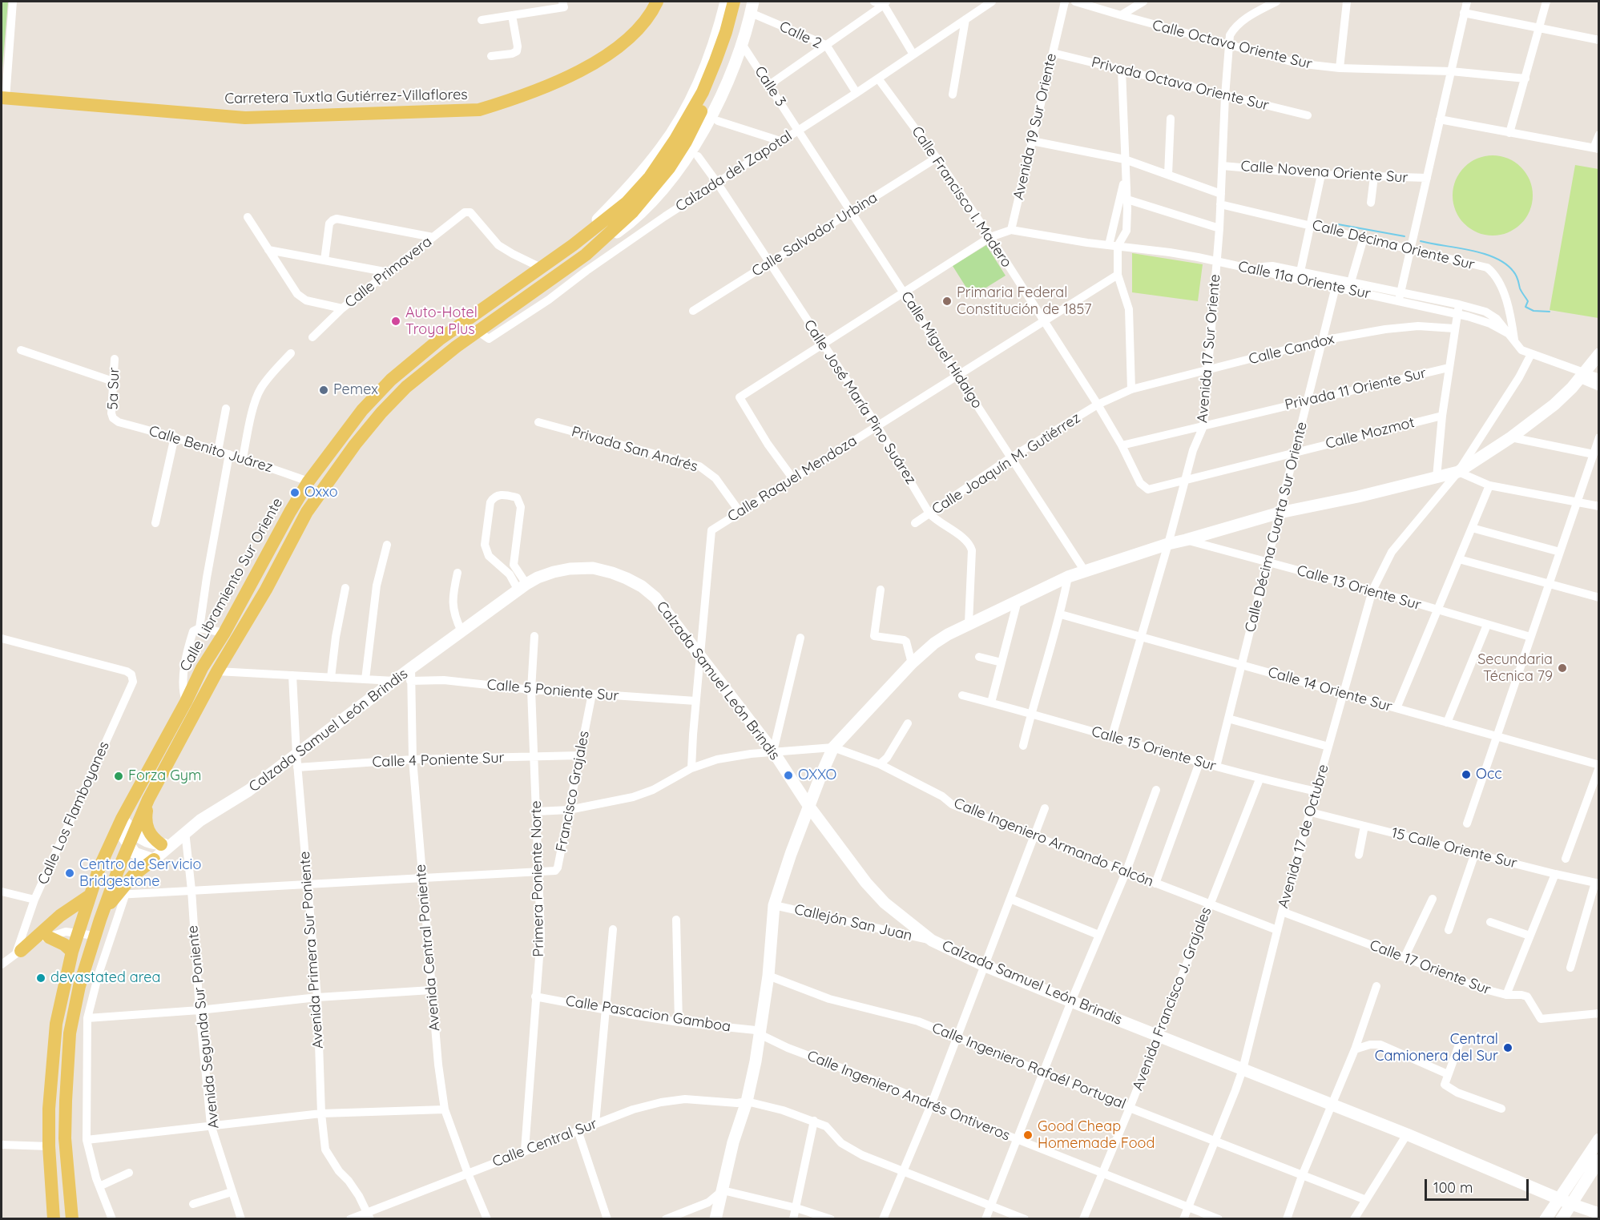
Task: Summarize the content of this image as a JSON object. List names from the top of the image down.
{
  "streets": {
    "main road": ["Carretera Tuxtla Gutiérrez-Villaflores", "Calle Libramiento Sur Oriente"],
    "street": [
      "Calle 2",
      "Calle Octava Oriente Sur",
      "Privada Octava Oriente Sur",
      "Calle 3",
      "Avenida 19 Sur Oriente",
      "Calzada del Zapotal",
      "Calle Novena Oriente Sur",
      "Calle Francisco I. Madero",
      "Calle Salvador Urbina",
      "Calle Décima Oriente Sur",
      "Calle Primavera",
      "Calle 11a Oriente Sur",
      "Avenida 17 Sur Oriente",
      "Calle Candox",
      "Calle Miguel Hidalgo",
      "5a Sur",
      "Privada 11 Oriente Sur",
      "Calle José María Pino Suárez",
      "Calle Mozmot",
      "Calle Benito Juárez",
      "Privada San Andrés",
      "Calle Joaquín M. Gutiérrez",
      "Calle Raquel Mendoza",
      "Calle Décima Cuarta Sur Oriente",
      "Calle 13 Oriente Sur",
      "Calzada Samuel León Brindis",
      "Calle 14 Oriente Sur",
      "Calle 5 Poniente Sur",
      "Calle 15 Oriente Sur",
      "Calle 4 Poniente Sur",
      "Francisco Grajales",
      "Calle Los Flamboyanes",
      "Avenida 17 de Octubre",
      "Calle Ingeniero Armando Falcón",
      "15 Calle Oriente Sur",
      "Primera Poniente Norte",
      "Callejón San Juan",
      "Avenida Central Poniente",
      "Avenida Primera Sur Poniente",
      "Calle 17 Oriente Sur",
      "Avenida Francisco J. Grajales",
      "Calle Pascacion Gamboa",
      "Avenida Segunda Sur Poniente",
      "Calle Ingeniero Rafaél Portugal",
      "Calle Ingeniero Andrés Ontiveros",
      "Calle Central Sur"
    ]
  },
  "crossings": [
    ["Calle 2", "Calzada del Zapotal"],
    ["Calle Octava Oriente Sur", "Avenida 17 Sur Oriente"],
    ["Privada Octava Oriente Sur", "Avenida 19 Sur Oriente"],
    ["Privada Octava Oriente Sur", "Avenida 17 Sur Oriente"],
    ["Calle 3", "Calzada del Zapotal"],
    ["Calle 3", "Calle Miguel Hidalgo"],
    ["Avenida 19 Sur Oriente", "Calle 11a Oriente Sur"],
    ["Calzada del Zapotal", "Calle Francisco I. Madero"],
    ["Calzada del Zapotal", "Calle Miguel Hidalgo"],
    ["Calzada del Zapotal", "Calle José María Pino Suárez"],
    ["Calzada del Zapotal", "Calle Libramiento Sur Oriente"],
    ["Calle Novena Oriente Sur", "Avenida 17 Sur Oriente"],
    ["Calle Francisco I. Madero", "Calle Salvador Urbina"],
    ["Calle Francisco I. Madero", "Privada 11 Oriente Sur"],
    ["Calle Francisco I. Madero", "Calle Mozmot"],
    ["Calle Francisco I. Madero", "Calle Joaquín M. Gutiérrez"],
    ["Calle Francisco I. Madero", "Calle Raquel Mendoza"],
    ["Calle Salvador Urbina", "Calle Miguel Hidalgo"],
    ["Calle Salvador Urbina", "Calle José María Pino Suárez"],
    ["Calle Décima Oriente Sur", "Calle 11a Oriente Sur"],
    ["Calle Décima Oriente Sur", "Avenida 17 Sur Oriente"],
    ["Calle Primavera", "Calle Libramiento Sur Oriente"],
    ["Calle 11a Oriente Sur", "Avenida 17 Sur Oriente"],
    ["Calle 11a Oriente Sur", "Calle Décima Cuarta Sur Oriente"],
    ["Calle 11a Oriente Sur", "Avenida 17 de Octubre"],
    ["Avenida 17 Sur Oriente", "Calle Candox"],
    ["Avenida 17 Sur Oriente", "Privada 11 Oriente Sur"],
    ["Avenida 17 Sur Oriente", "Calle Mozmot"],
    ["Avenida 17 Sur Oriente", "Calle 14 Oriente Sur"],
    ["Avenida 17 Sur Oriente", "Calle 15 Oriente Sur"],
    ["Calle Candox", "Calle Joaquín M. Gutiérrez"],
    ["Calle Candox", "Calle Décima Cuarta Sur Oriente"],
    ["Calle Miguel Hidalgo", "Calle Joaquín M. Gutiérrez"],
    ["Calle Miguel Hidalgo", "Calle Raquel Mendoza"],
    ["5a Sur", "Calle Benito Juárez"],
    ["Privada 11 Oriente Sur", "Calle Décima Cuarta Sur Oriente"],
    ["Calle José María Pino Suárez", "Calle Joaquín M. Gutiérrez"],
    ["Calle José María Pino Suárez", "Calle Raquel Mendoza"],
    ["Calle Mozmot", "Calle Décima Cuarta Sur Oriente"],
    ["Calle Benito Juárez", "Calle Libramiento Sur Oriente"],
    ["Privada San Andrés", "Calle Raquel Mendoza"],
    ["Calle Raquel Mendoza", "Calzada Samuel León Brindis"],
    ["Calle Décima Cuarta Sur Oriente", "Calle 13 Oriente Sur"],
    ["Calle Décima Cuarta Sur Oriente", "Calle 14 Oriente Sur"],
    ["Calle Décima Cuarta Sur Oriente", "Calle 15 Oriente Sur"],
    ["Calle 13 Oriente Sur", "Avenida 17 de Octubre"],
    ["Calzada Samuel León Brindis", "Avenida 17 de Octubre"],
    ["Calzada Samuel León Brindis", "Callejón San Juan"],
    ["Calzada Samuel León Brindis", "Avenida Central Poniente"],
    ["Calzada Samuel León Brindis", "Avenida Primera Sur Poniente"],
    ["Calzada Samuel León Brindis", "Avenida Francisco J. Grajales"],
    ["Calzada Samuel León Brindis", "Avenida Segunda Sur Poniente"],
    ["Calle 14 Oriente Sur", "Avenida 17 de Octubre"],
    ["Calle 5 Poniente Sur", "Francisco Grajales"],
    ["Calle 5 Poniente Sur", "Primera Poniente Norte"],
    ["Calle 5 Poniente Sur", "Avenida Central Poniente"],
    ["Calle 15 Oriente Sur", "Avenida 17 de Octubre"],
    ["Calle 15 Oriente Sur", "Avenida Francisco J. Grajales"],
    ["Calle 4 Poniente Sur", "Francisco Grajales"],
    ["Calle 4 Poniente Sur", "Primera Poniente Norte"],
    ["Calle 4 Poniente Sur", "Avenida Central Poniente"],
    ["Calle 4 Poniente Sur", "Avenida Primera Sur Poniente"],
    ["Francisco Grajales", "Primera Poniente Norte"],
    ["Avenida 17 de Octubre", "Calle Ingeniero Armando Falcón"],
    ["Avenida 17 de Octubre", "15 Calle Oriente Sur"],
    ["Avenida 17 de Octubre", "Calle 17 Oriente Sur"],
    ["Avenida 17 de Octubre", "Calle Ingeniero Rafaél Portugal"],
    ["Avenida 17 de Octubre", "Calle Ingeniero Andrés Ontiveros"],
    ["Calle Ingeniero Armando Falcón", "Avenida Francisco J. Grajales"],
    ["Primera Poniente Norte", "Calle Pascacion Gamboa"],
    ["Primera Poniente Norte", "Calle Central Sur"],
    ["Avenida Central Poniente", "Calle Central Sur"],
    ["Avenida Primera Sur Poniente", "Calle Central Sur"],
    ["Avenida Francisco J. Grajales", "Calle Ingeniero Rafaél Portugal"],
    ["Avenida Francisco J. Grajales", "Calle Ingeniero Andrés Ontiveros"],
    ["Calle Pascacion Gamboa", "Calle Ingeniero Andrés Ontiveros"]
  ],
  "places": [
    "Primaria Federal Constitución de 1857",
    "Auto-Hotel Troya Plus",
    "Pemex",
    "Oxxo",
    "Secundaria Técnica 79",
    "Occ",
    "OXXO",
    "Forza Gym",
    "Centro de Servicio Bridgestone",
    "devastated area",
    "Central Camionera del Sur",
    "Good Cheap Homemade Food"
  ],
  "scale_bar": "100 m"
}
